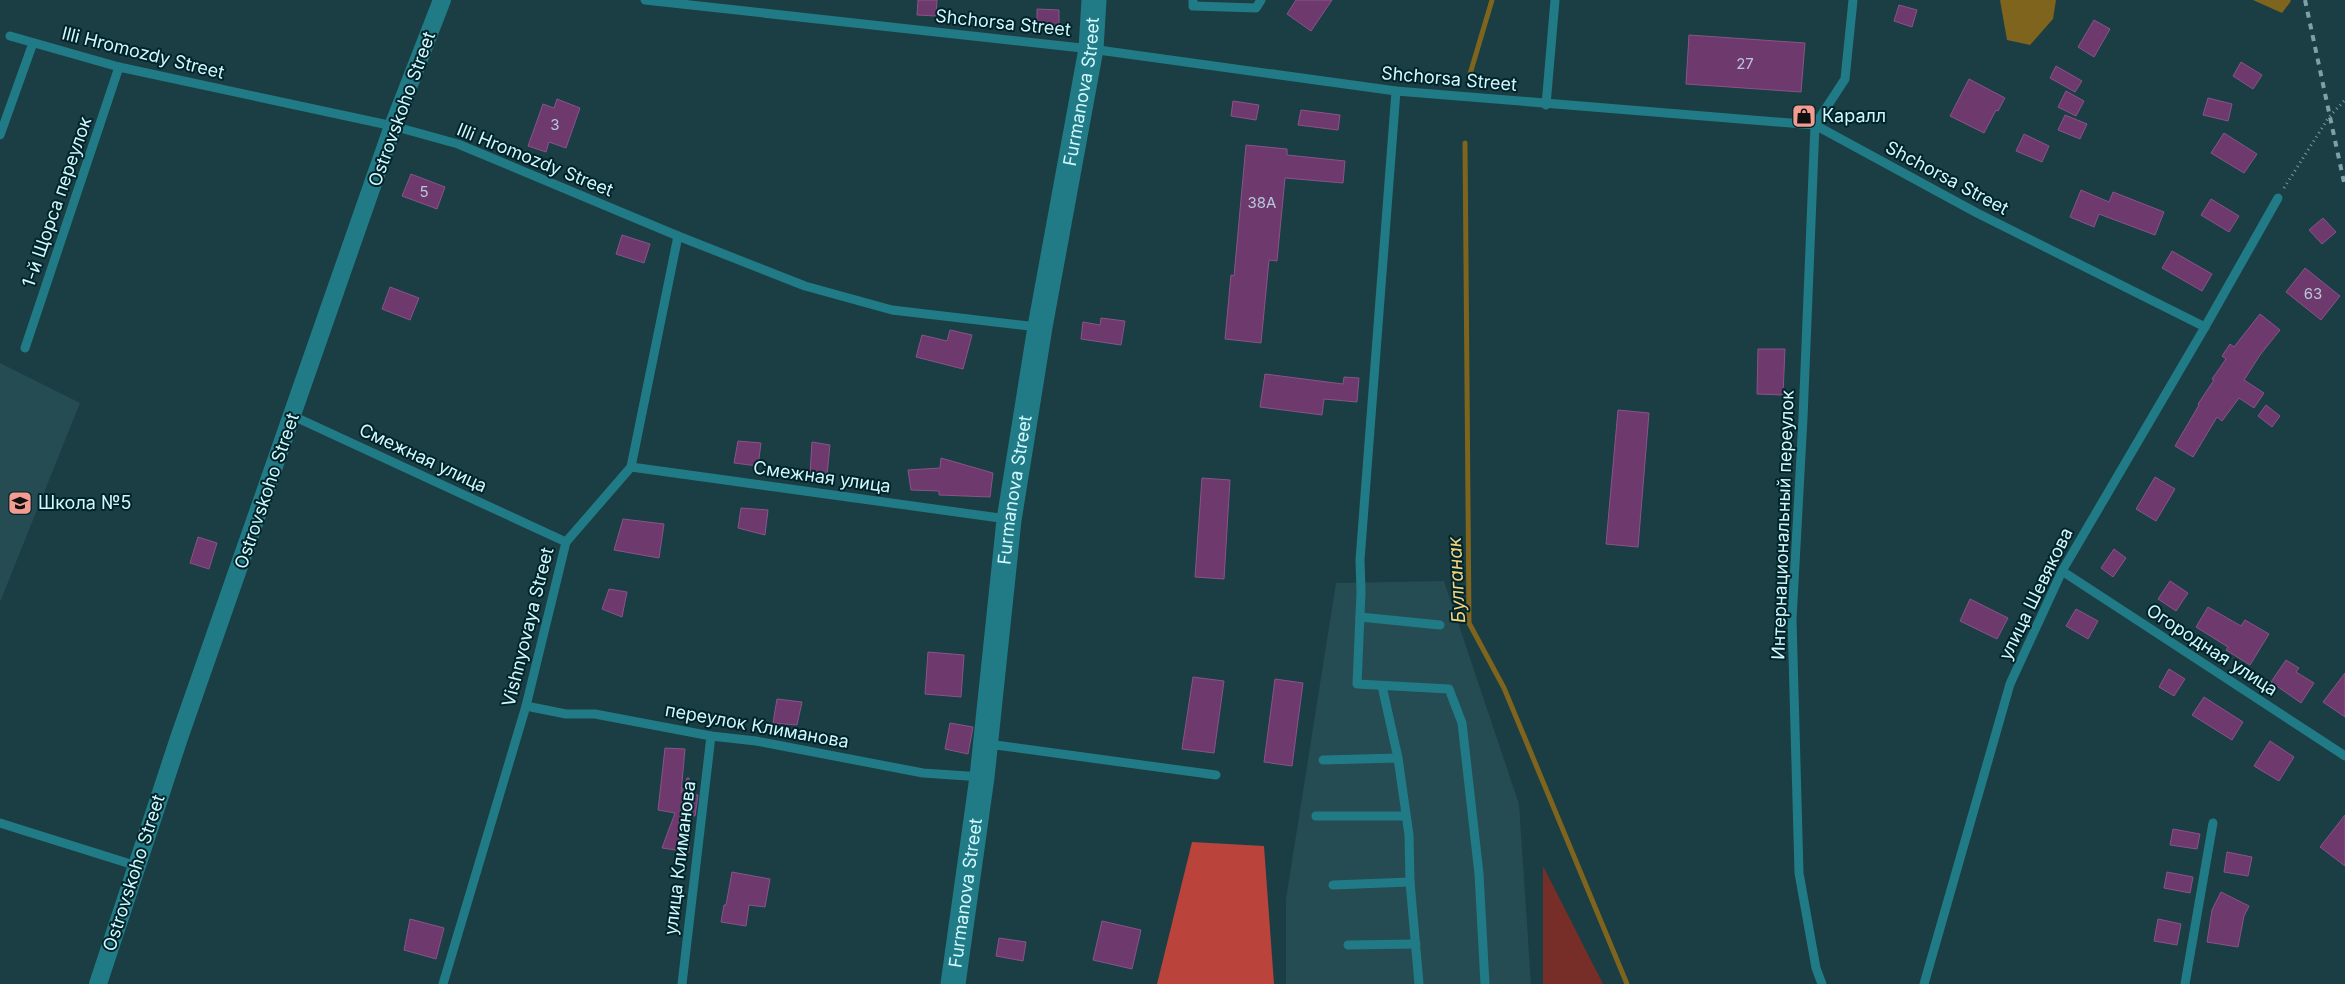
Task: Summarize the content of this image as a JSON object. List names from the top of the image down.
{
  "streets": {
    "main road": ["Furmanova Street"],
    "street": ["Ostrovskoho Street"],
    "lane": [
      "Shchorsa Street",
      "Illi Hromozdy Street",
      "1-й Щорса переулок",
      "Смежная улица",
      "Интернациональный переулок",
      "улица Шевякова",
      "Vishnyovaya Street",
      "Огородная улица",
      "переулок Климанова",
      "улица Климанова"
    ]
  },
  "crossings": [
    ["Shchorsa Street", "Furmanova Street"],
    ["Shchorsa Street", "Интернациональный переулок"],
    ["Shchorsa Street", "улица Шевякова"],
    ["Illi Hromozdy Street", "Furmanova Street"],
    ["Illi Hromozdy Street", "Ostrovskoho Street"],
    ["Illi Hromozdy Street", "1-й Щорса переулок"],
    ["Illi Hromozdy Street", "Vishnyovaya Street"],
    ["Furmanova Street", "Смежная улица"],
    ["Furmanova Street", "переулок Климанова"],
    ["Ostrovskoho Street", "Смежная улица"],
    ["Смежная улица", "Vishnyovaya Street"],
    ["улица Шевякова", "Огородная улица"],
    ["Vishnyovaya Street", "переулок Климанова"],
    ["переулок Климанова", "улица Климанова"]
  ],
  "water": ["Булганак"],
  "places": {
    "shop": ["Каралл"],
    "school or university": ["Школа №5"]
  },
  "house_numbers": [
    "27",
    "3",
    "5",
    "38А",
    "63"
  ]
}
